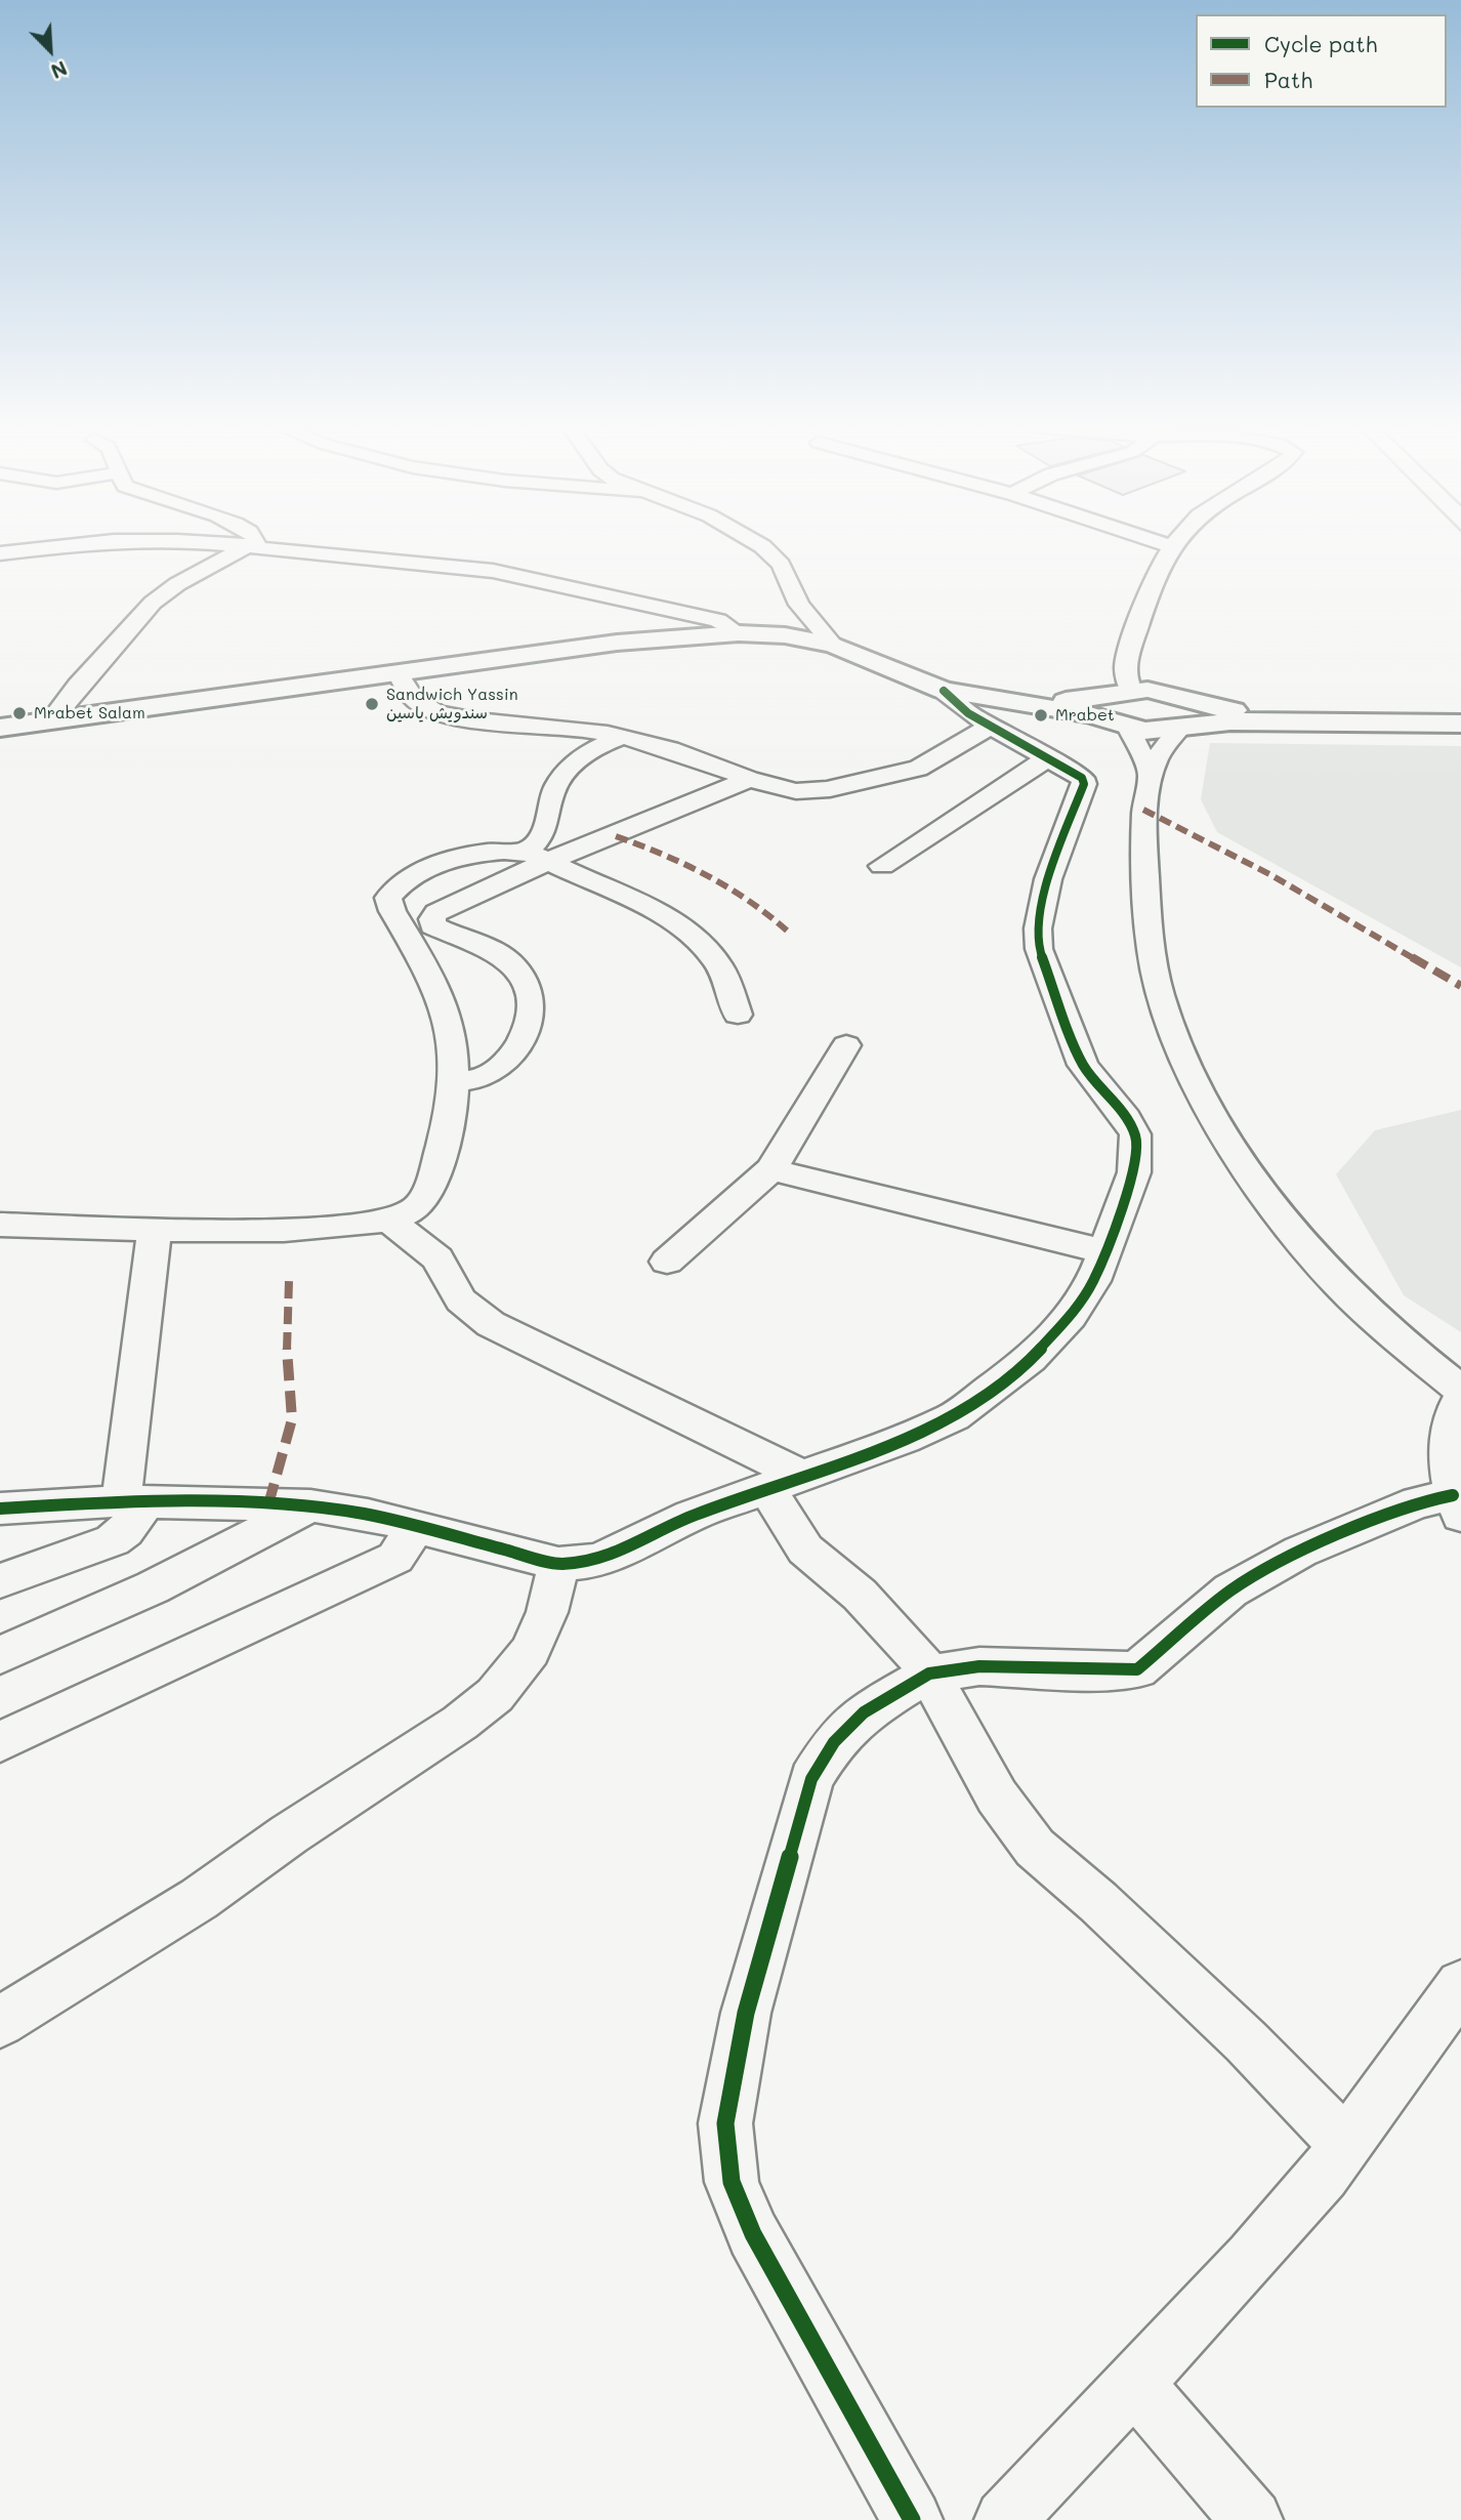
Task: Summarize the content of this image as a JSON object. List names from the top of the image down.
{
  "places": ["Sandwich Yassin سندويش ياسين", "Mrabet Salam", "Mrabet"],
  "legend": ["Cycle path", "Path"],
  "north": "bottom right"
}
